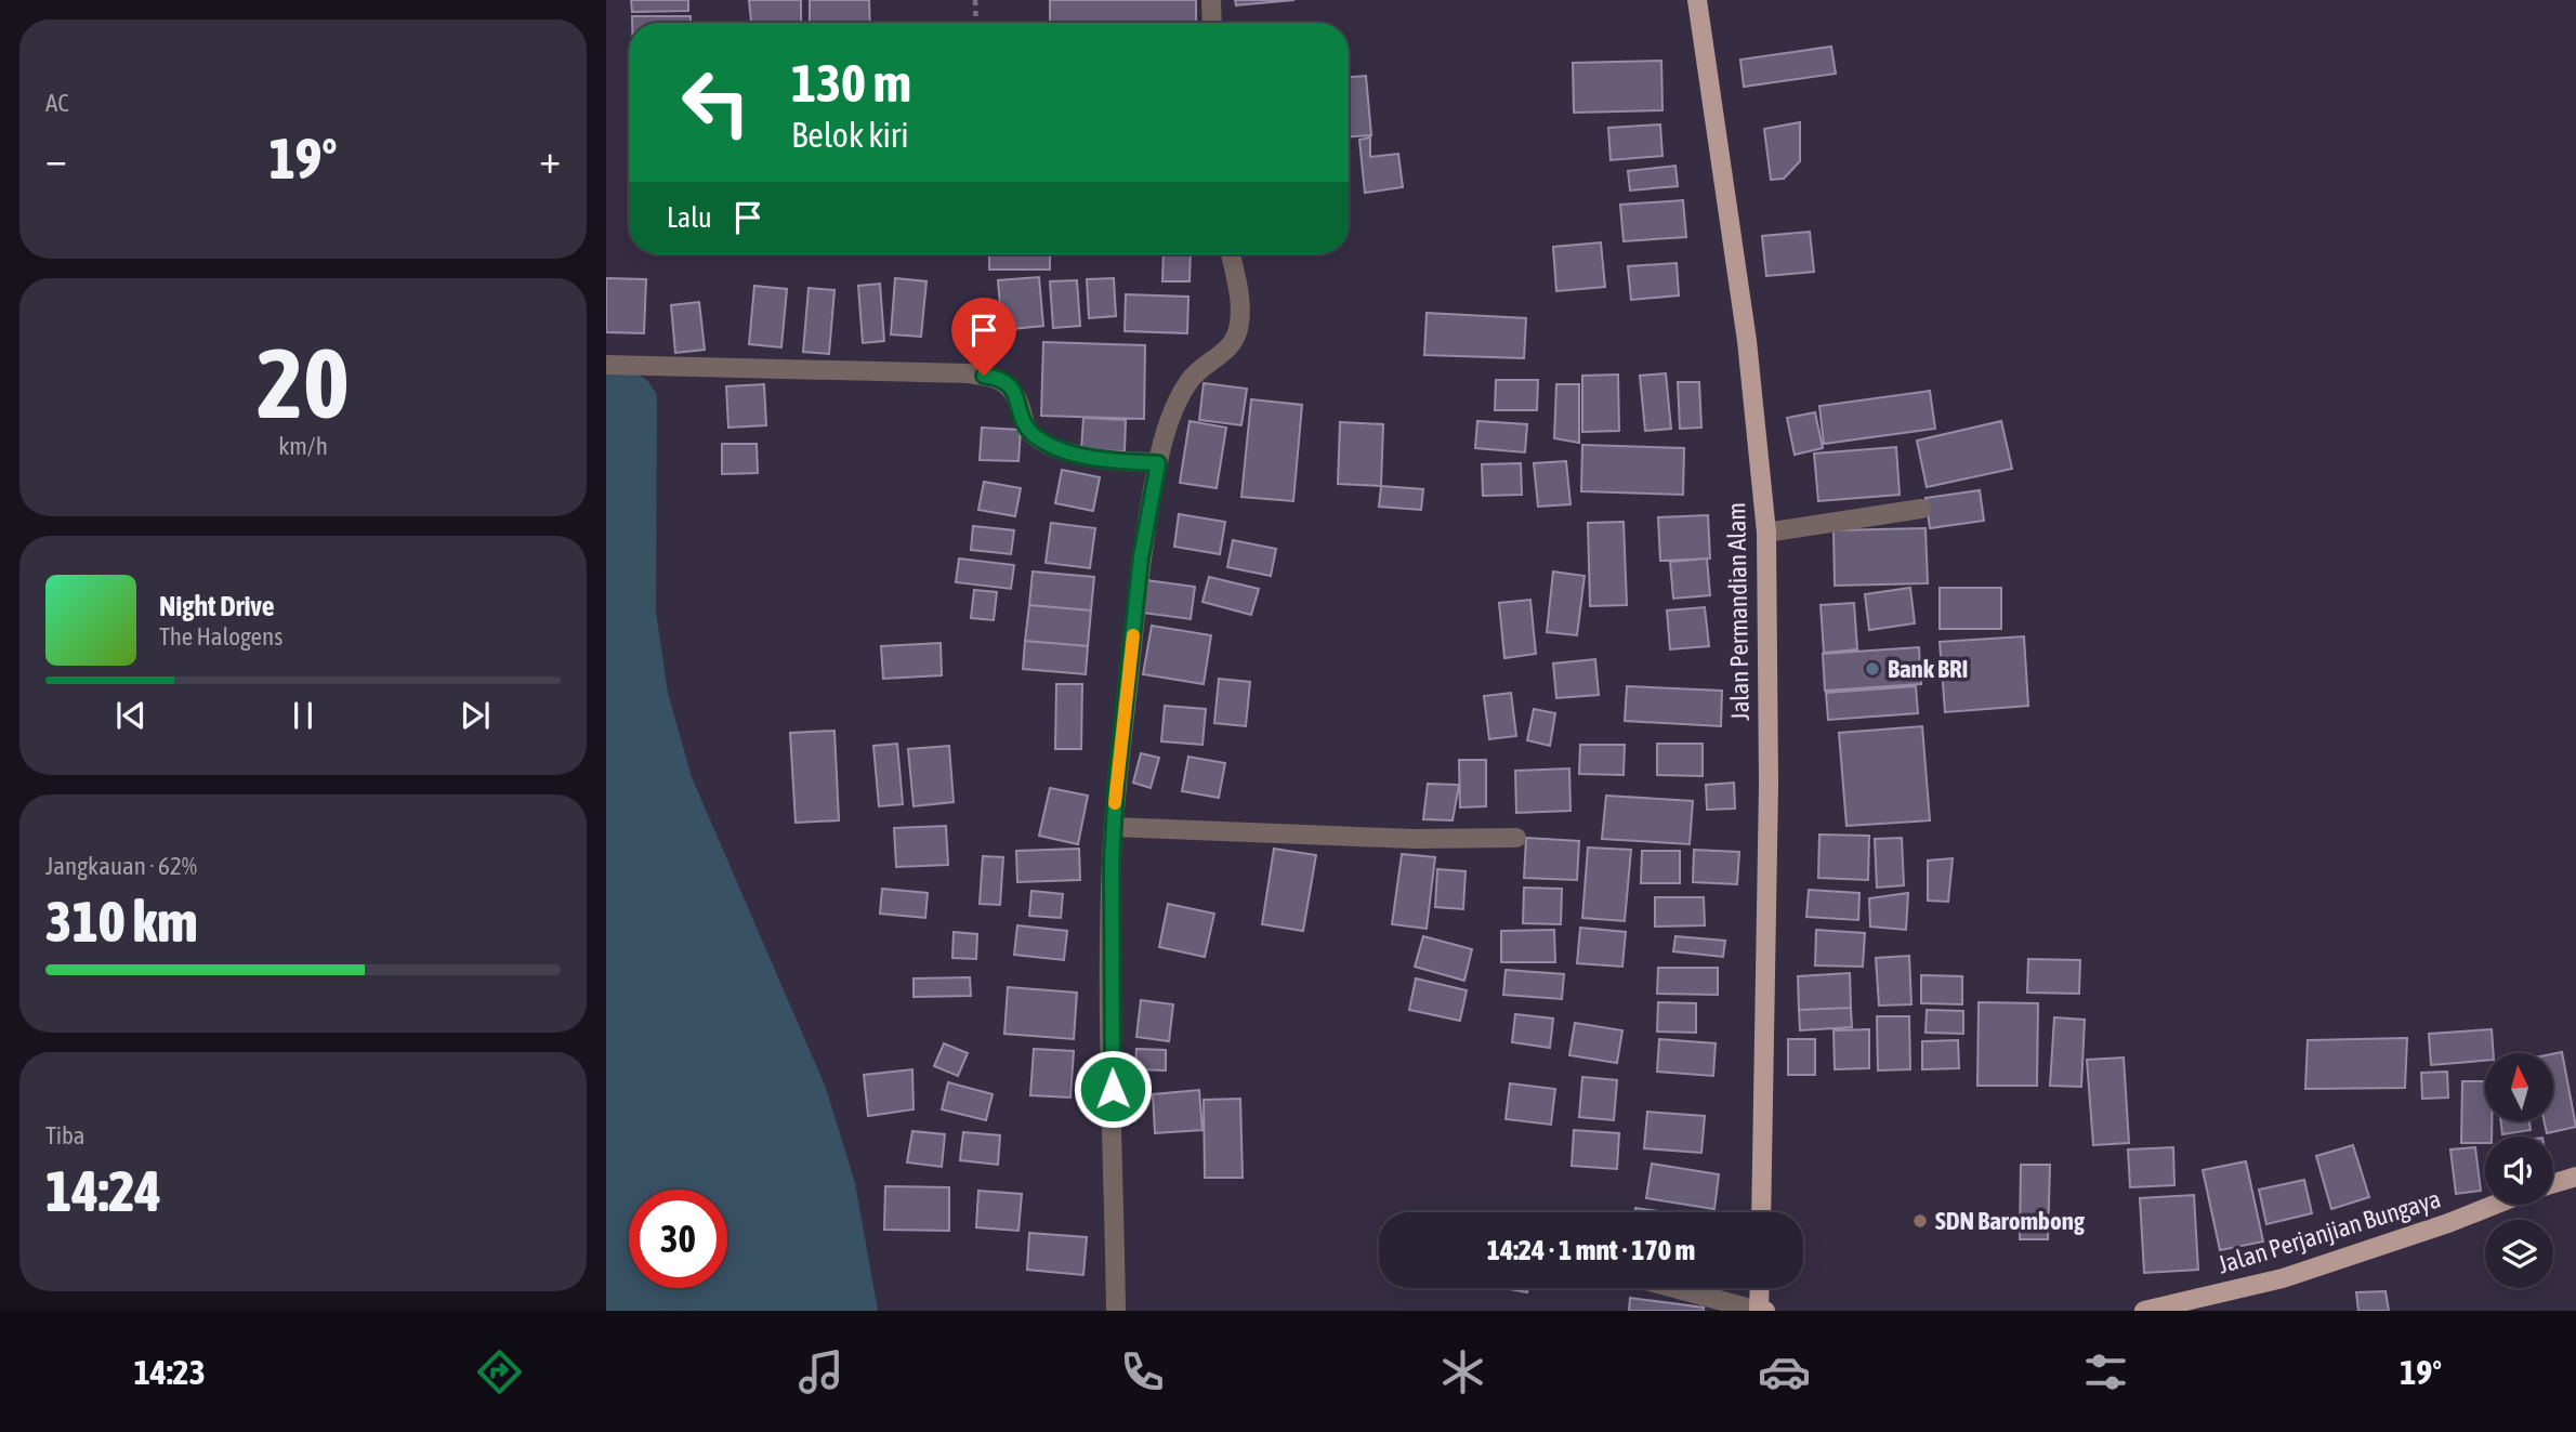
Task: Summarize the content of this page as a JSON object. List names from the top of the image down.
{
  "streets": {
    "main road": ["Jalan Permandian Alam", "Jalan Perjanjian Bungaya"]
  },
  "places": ["Bank BRI", "SDN Barombong"],
  "north": "top",
  "page": {
    "tile": [
      "AC",
      ["20", "km/h"],
      ["Jangkauan · 62%", "310 km"],
      ["Tiba", "14:24"]
    ],
    "turn": ["130 m", "Belok kiri"],
    "heat": ["−", "19°", "+"],
    "then": "Lalu",
    "song": ["Night Drive", "The Halogens"],
    "limit": "30",
    "trip": "14:24 · 1 mnt · 170 m",
    "tabs": ["14:23", "19°"]
  }
}
